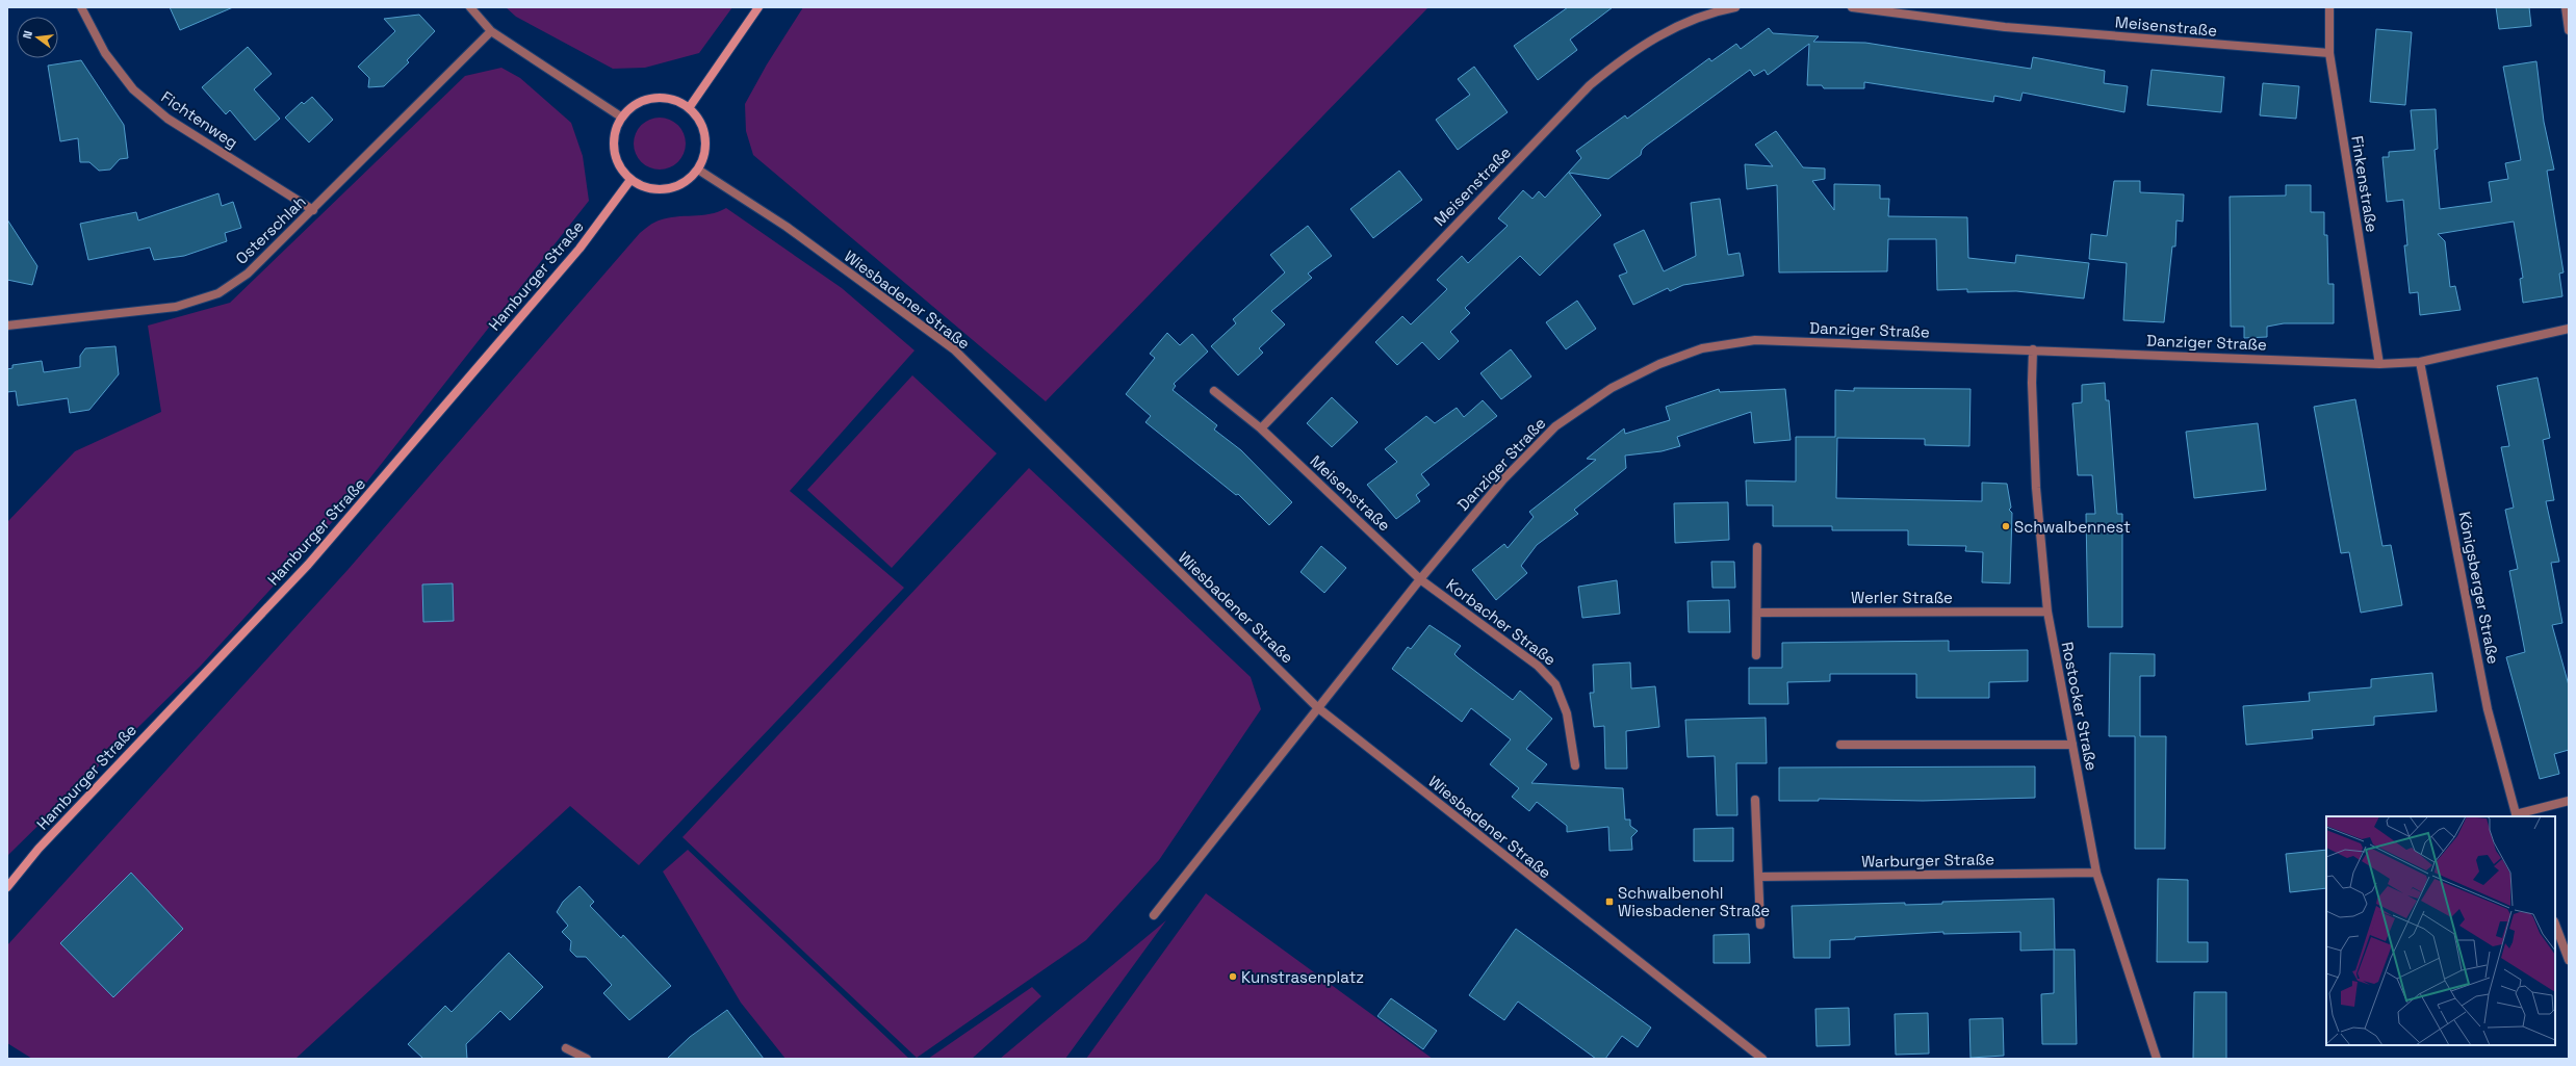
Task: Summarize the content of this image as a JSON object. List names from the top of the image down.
{
  "streets": {
    "main road": ["Hamburger Straße"],
    "street": [
      "Meisenstraße",
      "Fichtenweg",
      "Finkenstraße",
      "Osterschlah",
      "Wiesbadener Straße",
      "Danziger Straße",
      "Königsberger Straße",
      "Werler Straße",
      "Korbacher Straße",
      "Rostocker Straße",
      "Warburger Straße"
    ]
  },
  "crossings": [
    ["Meisenstraße", "Finkenstraße"],
    ["Meisenstraße", "Danziger Straße"],
    ["Meisenstraße", "Korbacher Straße"],
    ["Fichtenweg", "Osterschlah"],
    ["Finkenstraße", "Danziger Straße"],
    ["Hamburger Straße", "Wiesbadener Straße"],
    ["Wiesbadener Straße", "Danziger Straße"],
    ["Danziger Straße", "Königsberger Straße"],
    ["Danziger Straße", "Korbacher Straße"],
    ["Danziger Straße", "Rostocker Straße"],
    ["Werler Straße", "Rostocker Straße"],
    ["Rostocker Straße", "Warburger Straße"]
  ],
  "places": {
    "other": ["Schwalbennest", "Kunstrasenplatz"],
    "transit": ["Schwalbenohl Wiesbadener Straße"]
  },
  "north": "left"
}
